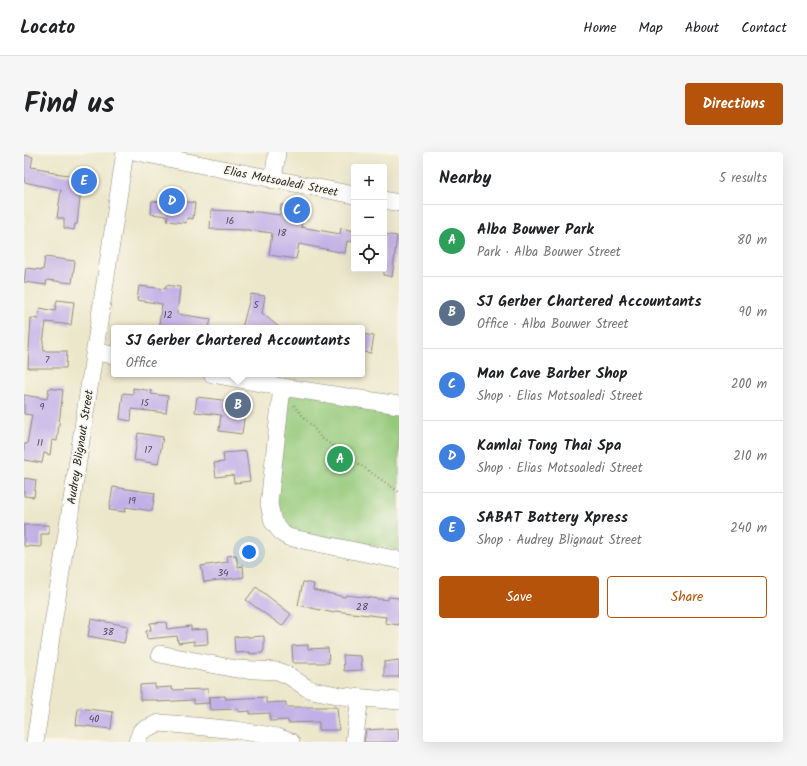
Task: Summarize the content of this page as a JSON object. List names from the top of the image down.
{
  "streets": {
    "street": ["Elias Motsoaledi Street", "Audrey Blignaut Street"]
  },
  "house_numbers": [
    "16",
    "18",
    "5",
    "12",
    "7",
    "15",
    "9",
    "11",
    "17",
    "19",
    "34",
    "28",
    "38",
    "40"
  ],
  "page": {
    "header": "Locato",
    "nav": [
      "Home",
      "Map",
      "About",
      "Contact"
    ],
    "title": "Find us",
    "buttons": [
      "Directions",
      ["Save", "Share"]
    ],
    "heading": ["Nearby", "5 results"],
    "map_buttons": ["+", "−"],
    "pins": [
      "E",
      "D",
      "C",
      "B",
      "A"
    ],
    "list": [
      {
        "mark": "A",
        "name": "Alba Bouwer Park",
        "note": "Park · Alba Bouwer Street",
        "value": "80 m"
      },
      {
        "mark": "B",
        "name": "SJ Gerber Chartered Accountants",
        "note": "Office · Alba Bouwer Street",
        "value": "90 m"
      },
      {
        "mark": "C",
        "name": "Man Cave Barber Shop",
        "note": "Shop · Elias Motsoaledi Street",
        "value": "200 m"
      },
      {
        "mark": "D",
        "name": "Kamlai Tong Thai Spa",
        "note": "Shop · Elias Motsoaledi Street",
        "value": "210 m"
      },
      {
        "mark": "E",
        "name": "SABAT Battery Xpress",
        "note": "Shop · Audrey Blignaut Street",
        "value": "240 m"
      }
    ],
    "popup": ["SJ Gerber Chartered Accountants", "Office"]
  }
}
